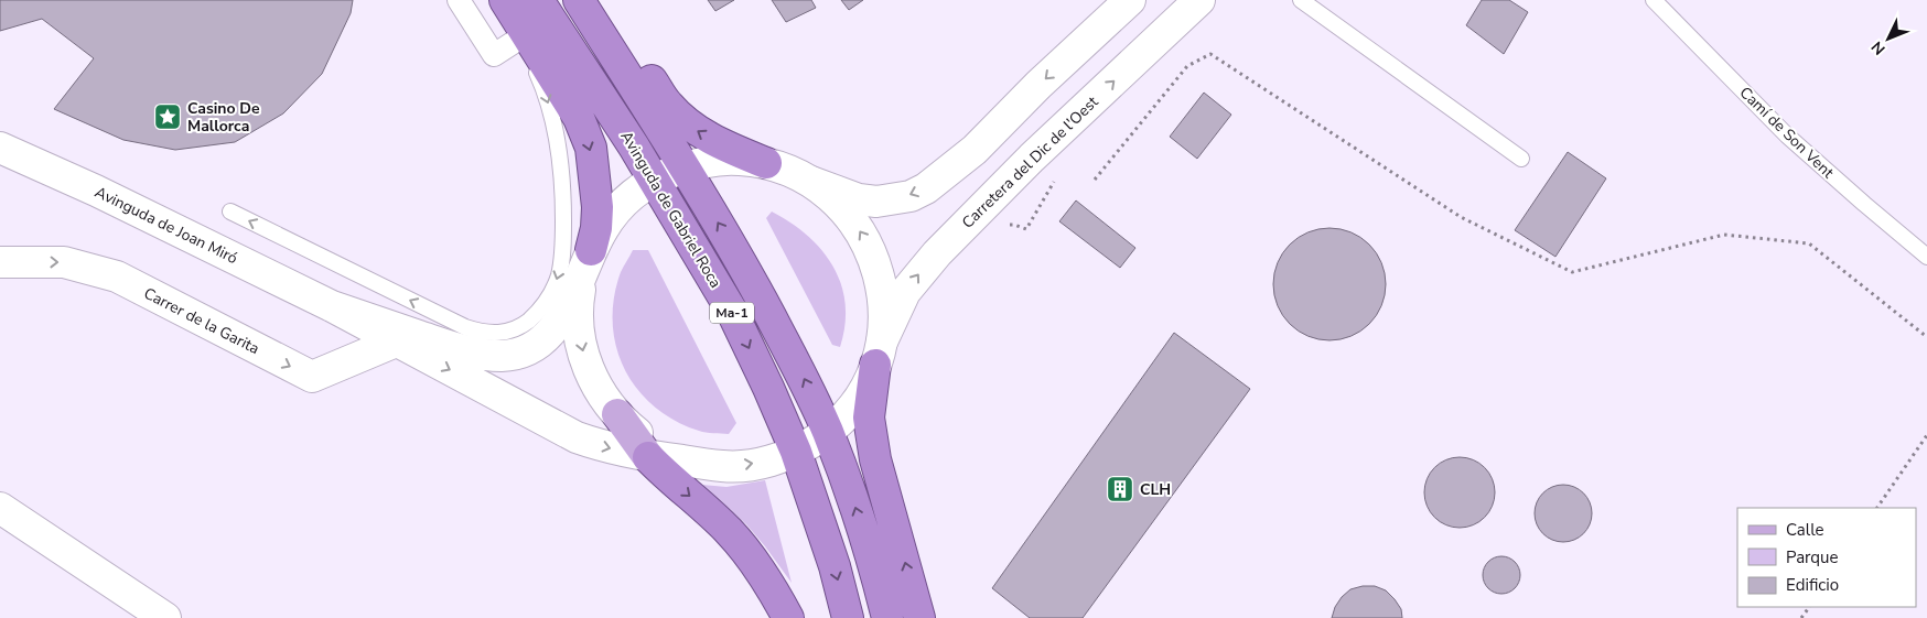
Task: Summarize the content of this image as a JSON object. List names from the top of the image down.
{
  "streets": {
    "highway": ["Avinguda de Gabriel Roca", "Ma-1"],
    "street": ["Carretera del Dic de l'Oest", "Avinguda de Joan Miró", "Carrer de la Garita"],
    "lane": ["Camí de Son Vent"]
  },
  "crossings": [
    ["Carretera del Dic de l'Oest", "Avinguda de Gabriel Roca"]
  ],
  "places": {
    "place": ["Casino De Mallorca"],
    "building": ["CLH"]
  },
  "legend": ["Calle", "Parque", "Edificio"],
  "north": "bottom left"
}
